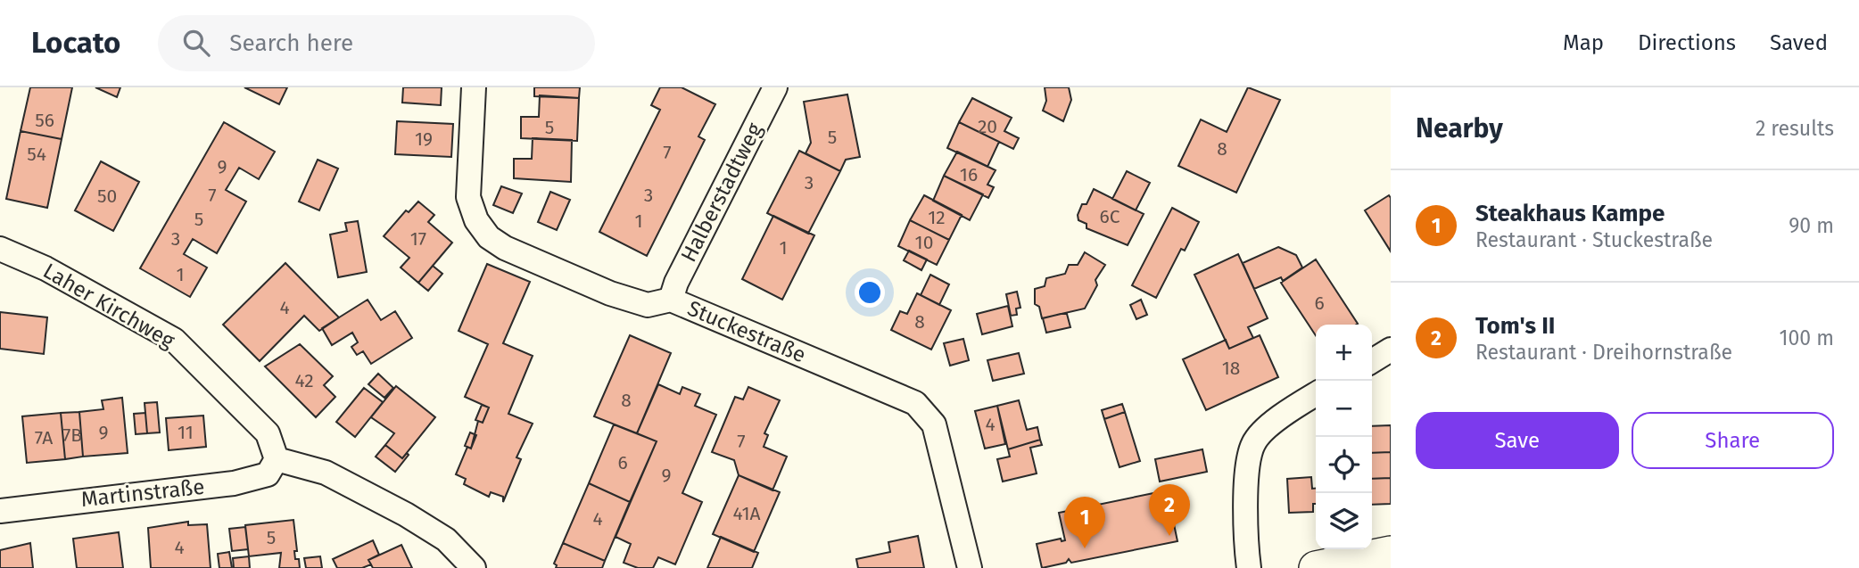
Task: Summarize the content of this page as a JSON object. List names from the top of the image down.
{
  "streets": {
    "street": [
      "Halberstadtweg",
      "Laher Kirchweg",
      "Stuckestraße",
      "Martinstraße"
    ]
  },
  "crossings": [
    ["Halberstadtweg", "Stuckestraße"],
    ["Laher Kirchweg", "Martinstraße"]
  ],
  "house_numbers": [
    "56",
    "20",
    "5",
    "5",
    "19",
    "8",
    "7",
    "54",
    "9",
    "16",
    "3",
    "7",
    "3",
    "50",
    "6C",
    "12",
    "5",
    "1",
    "3",
    "17",
    "10",
    "1",
    "1",
    "6",
    "4",
    "8",
    "18",
    "42",
    "8",
    "4",
    "9",
    "11",
    "7B",
    "7A",
    "7",
    "6",
    "9",
    "41A",
    "4",
    "5",
    "4"
  ],
  "page": {
    "header": "Locato",
    "search": "Search here",
    "nav": ["Map", "Directions", "Saved"],
    "heading": ["Nearby", "2 results"],
    "list": [
      {
        "mark": "1",
        "name": "Steakhaus Kampe",
        "note": "Restaurant · Stuckestraße",
        "value": "90 m"
      },
      {
        "mark": "2",
        "name": "Tom's II",
        "note": "Restaurant · Dreihornstraße",
        "value": "100 m"
      }
    ],
    "map_buttons": ["+", "−"],
    "buttons": ["Save", "Share"],
    "pins": ["2", "1"]
  }
}
